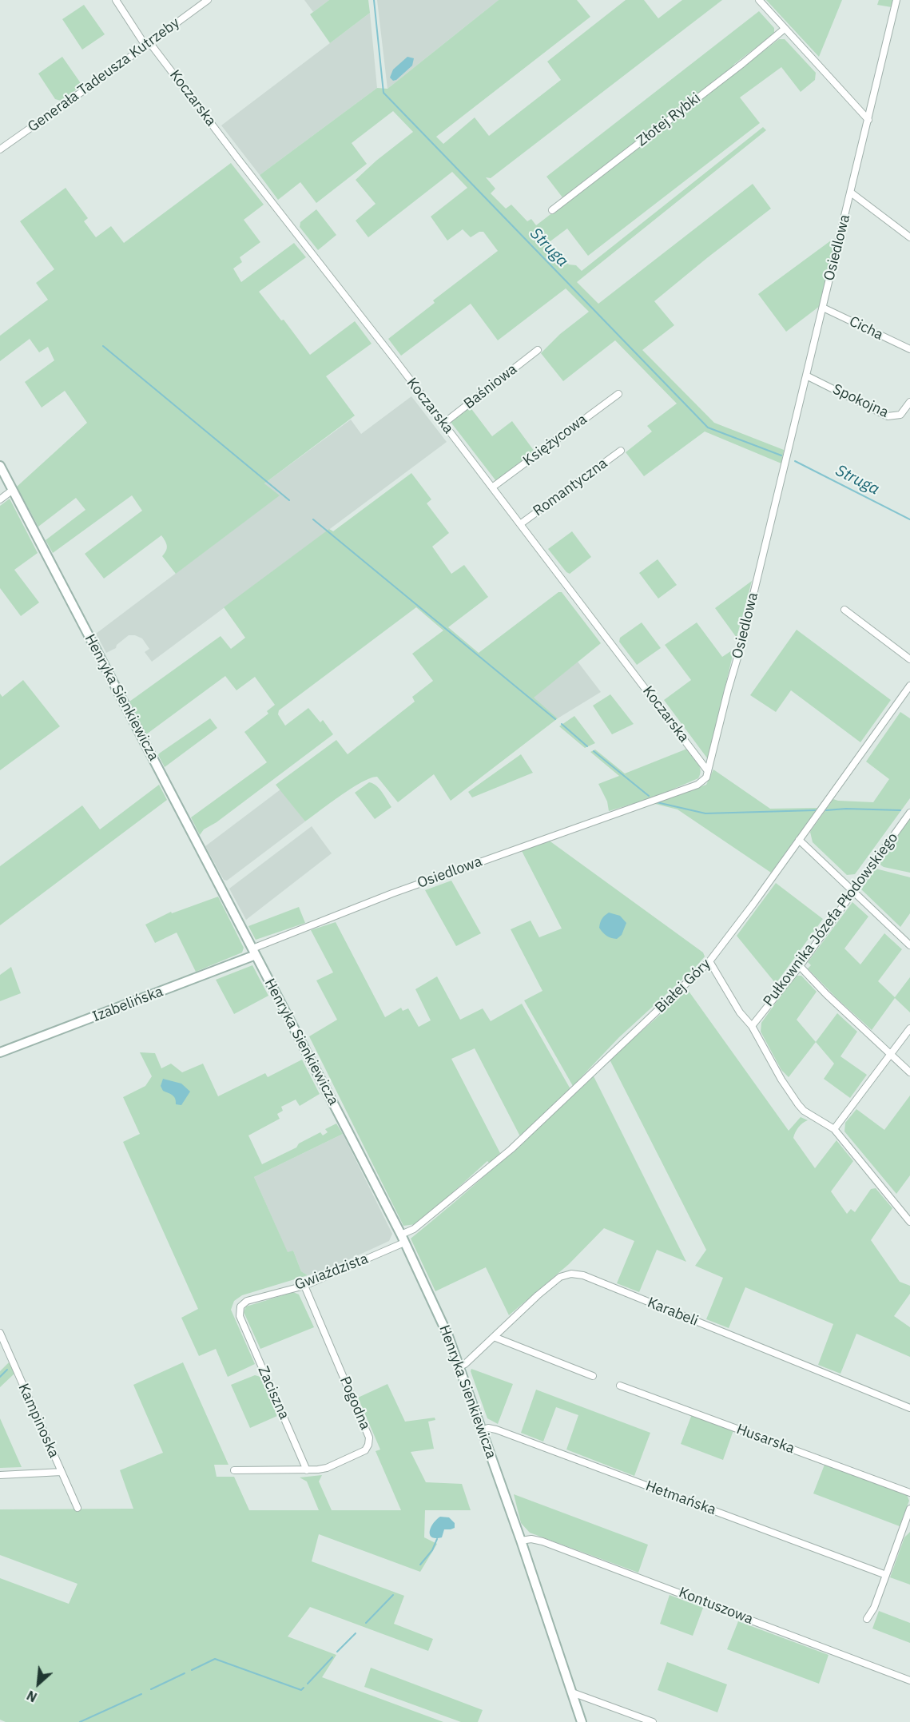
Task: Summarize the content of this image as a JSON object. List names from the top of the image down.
{
  "streets": {
    "street": [
      "Generała Tadeusza Kutrzeby",
      "Koczarska",
      "Złotej Rybki",
      "Osiedlowa",
      "Cicha",
      "Baśniowa",
      "Spokojna",
      "Księżycowa",
      "Romantyczna",
      "Henryka Sienkiewicza",
      "Pułkownika Józefa Płodowskiego",
      "Białej Góry",
      "Izabelińska",
      "Gwiaździsta",
      "Karabeli",
      "Zaciszna",
      "Pogodna",
      "Kampinoska",
      "Husarska",
      "Hetmańska",
      "Kontuszowa"
    ]
  },
  "crossings": [
    ["Generała Tadeusza Kutrzeby", "Koczarska"],
    ["Koczarska", "Osiedlowa"],
    ["Koczarska", "Baśniowa"],
    ["Koczarska", "Księżycowa"],
    ["Koczarska", "Romantyczna"],
    ["Osiedlowa", "Cicha"],
    ["Osiedlowa", "Spokojna"],
    ["Osiedlowa", "Henryka Sienkiewicza"],
    ["Osiedlowa", "Izabelińska"],
    ["Henryka Sienkiewicza", "Białej Góry"],
    ["Henryka Sienkiewicza", "Izabelińska"],
    ["Henryka Sienkiewicza", "Gwiaździsta"],
    ["Henryka Sienkiewicza", "Karabeli"],
    ["Henryka Sienkiewicza", "Hetmańska"],
    ["Henryka Sienkiewicza", "Kontuszowa"],
    ["Białej Góry", "Gwiaździsta"],
    ["Gwiaździsta", "Zaciszna"],
    ["Gwiaździsta", "Pogodna"],
    ["Zaciszna", "Pogodna"]
  ],
  "water": ["Struga"],
  "north": "bottom left"
}
